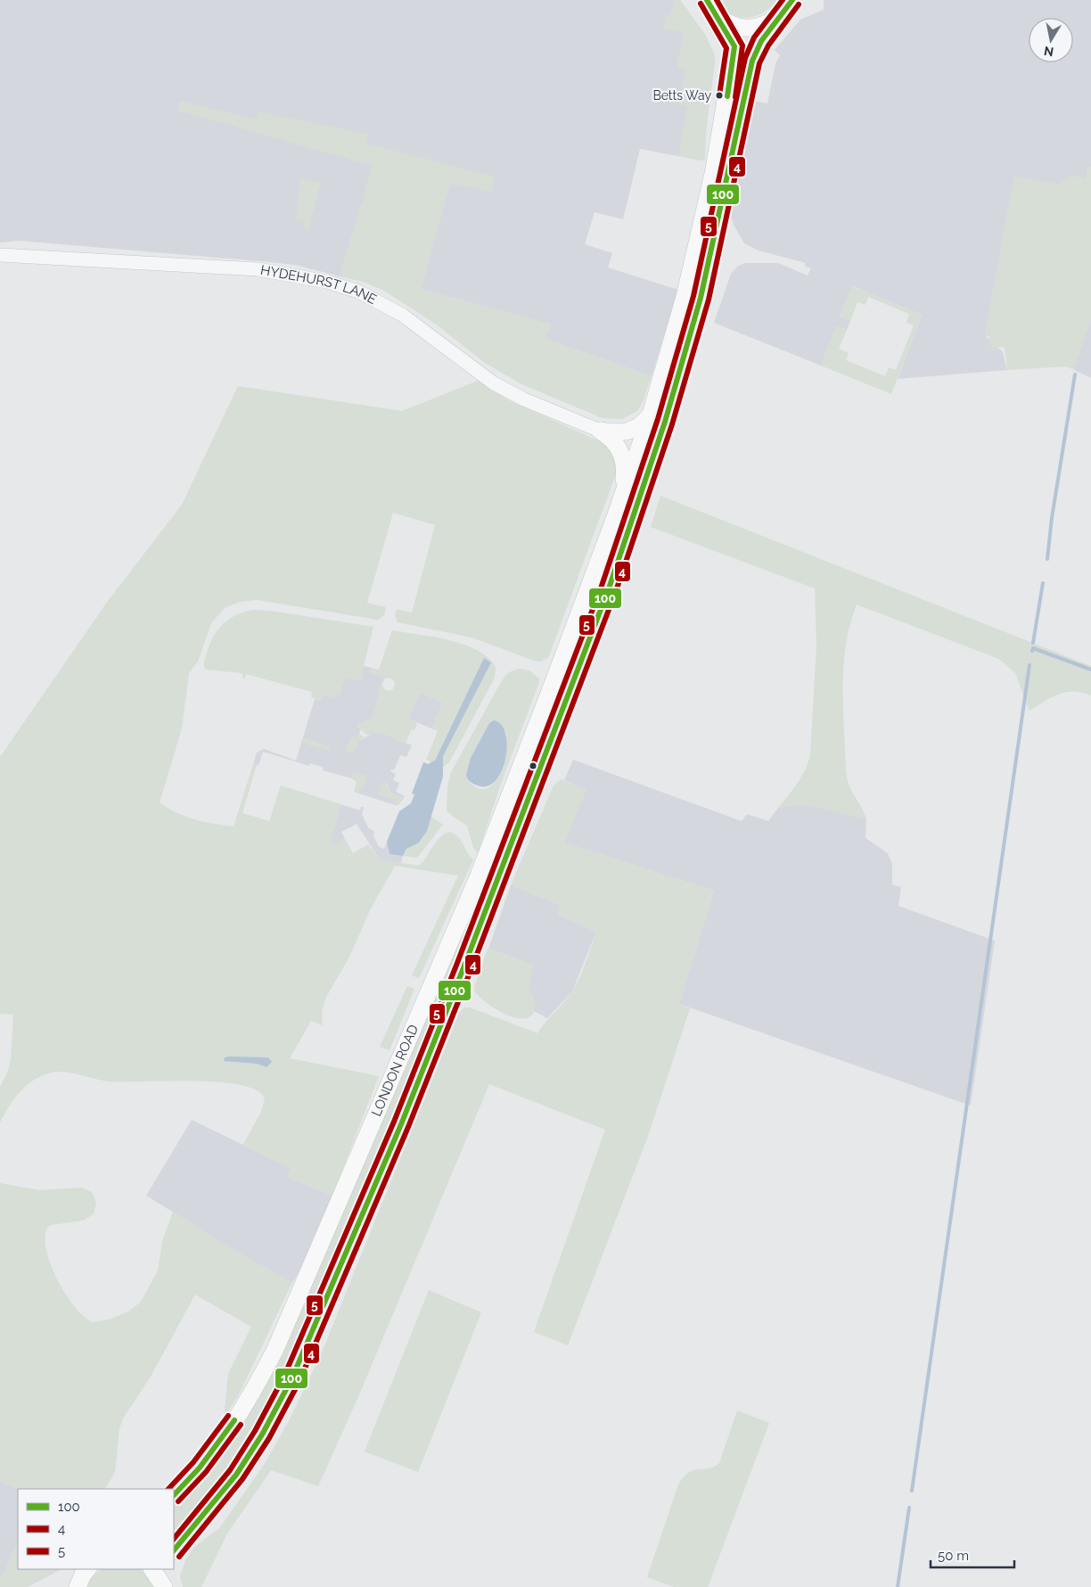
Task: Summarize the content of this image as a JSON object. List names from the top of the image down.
{
  "streets": {
    "main road": ["LONDON ROAD"],
    "street": ["HYDEHURST LANE"]
  },
  "places": ["Betts Way"],
  "lines": ["transit line 100", "transit line 5", "transit line 4"],
  "legend": ["100", "4", "5"],
  "scale_bar": "50 m",
  "north": "bottom"
}
